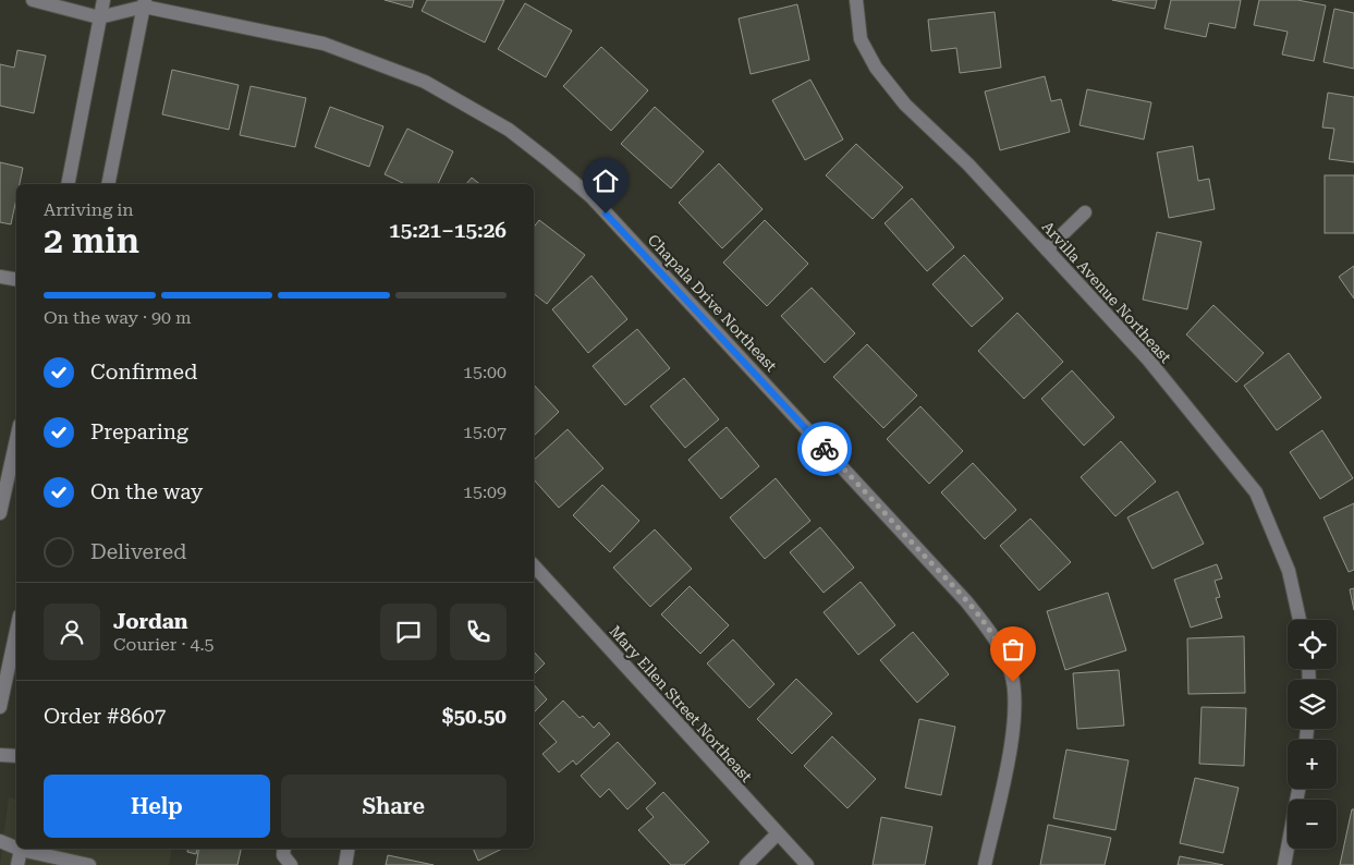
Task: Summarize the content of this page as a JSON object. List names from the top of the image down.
{
  "streets": {
    "street": ["Arvilla Avenue Northeast", "Chapala Drive Northeast", "Mary Ellen Street Northeast"]
  },
  "page": {
    "heading": ["2 min", "Arriving in", "15:21–15:26"],
    "panel": [
      "Jordan",
      "Courier · 4.5",
      "Order #8607",
      "$50.50"
    ],
    "bar": "On the way · 90 m",
    "list": [
      ["Confirmed", "15:00"],
      ["Preparing", "15:07"],
      ["On the way", "15:09"],
      "Delivered"
    ],
    "map_buttons": ["+", "−"],
    "buttons": ["Help", "Share"]
  }
}
